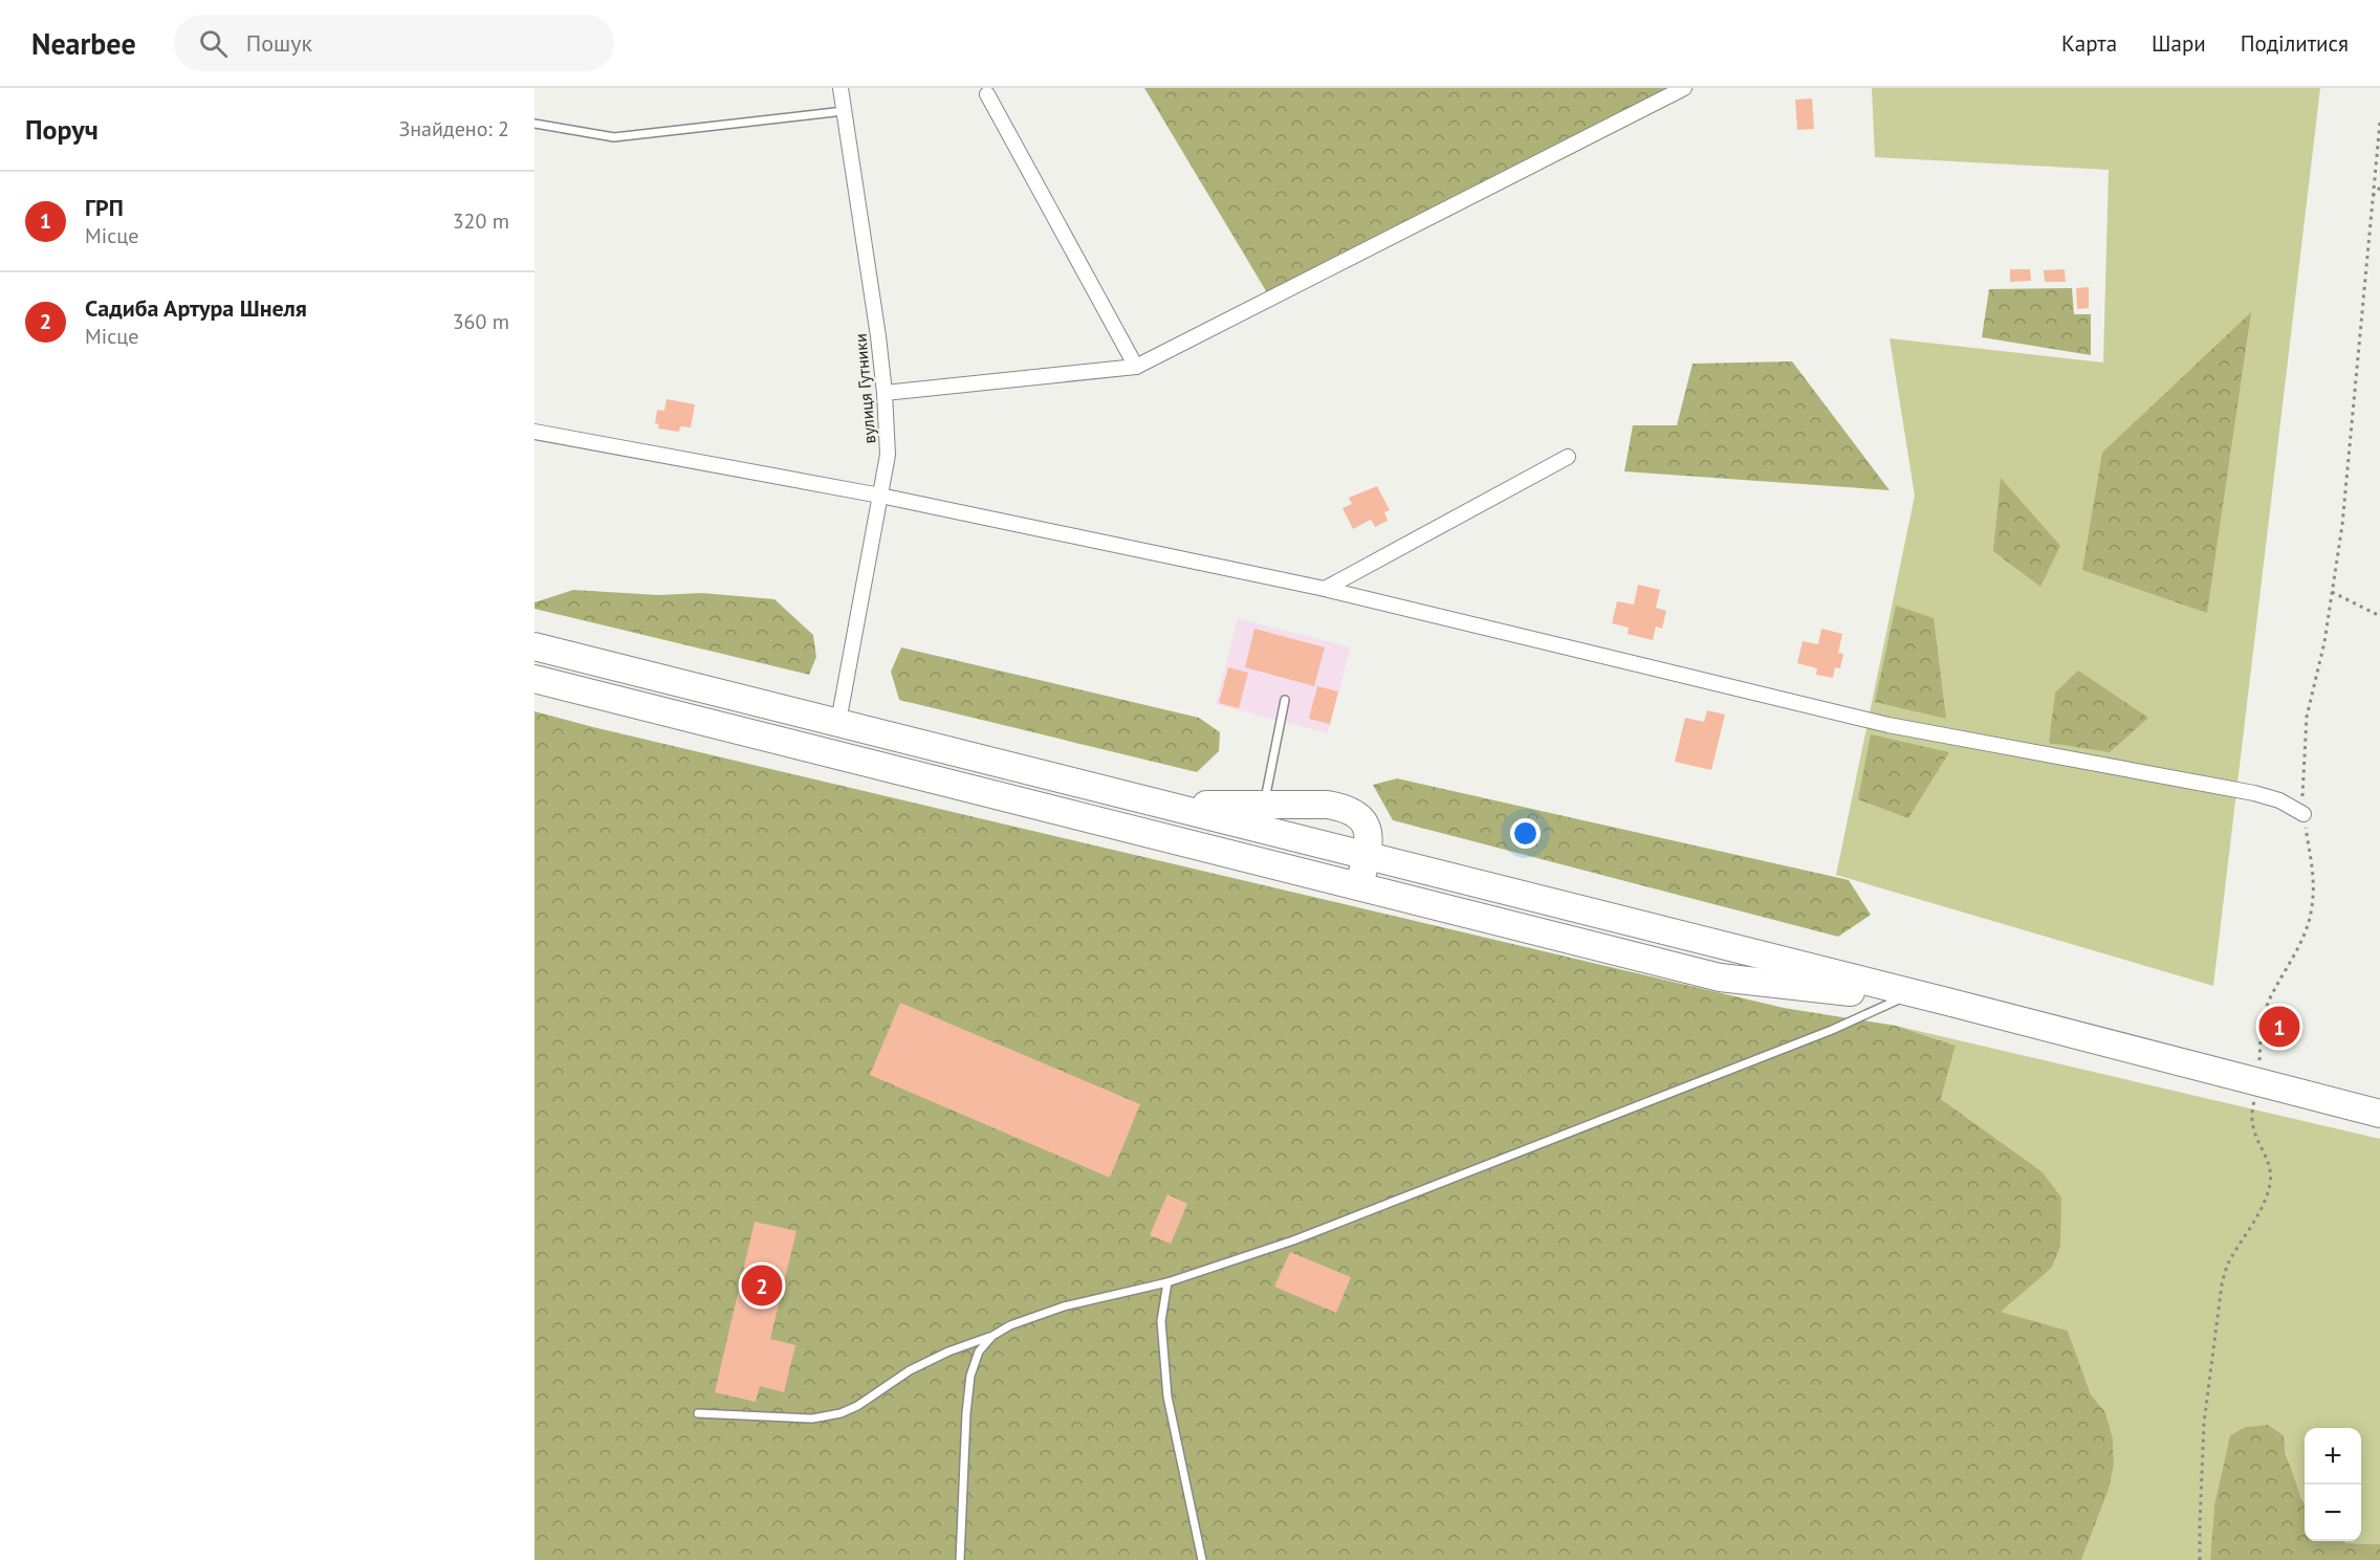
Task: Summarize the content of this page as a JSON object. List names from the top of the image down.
{
  "streets": {
    "street": ["вулиця Гутники"]
  },
  "page": {
    "header": "Nearbee",
    "search": "Пошук",
    "nav": ["Карта", "Шари", "Поділитися"],
    "heading": ["Поруч", "Знайдено: 2"],
    "list": [
      {
        "mark": "1",
        "name": "ГРП",
        "note": "Місце",
        "value": "320 m"
      },
      {
        "mark": "2",
        "name": "Садиба Артура Шнеля",
        "note": "Місце",
        "value": "360 m"
      }
    ],
    "pins": ["1", "2"],
    "map_buttons": ["+", "−"]
  }
}
